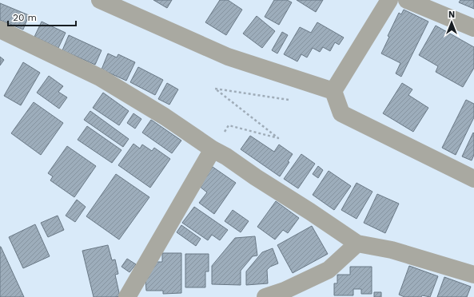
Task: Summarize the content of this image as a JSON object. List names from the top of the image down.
{
  "scale_bar": "20 m",
  "north": "top"
}
